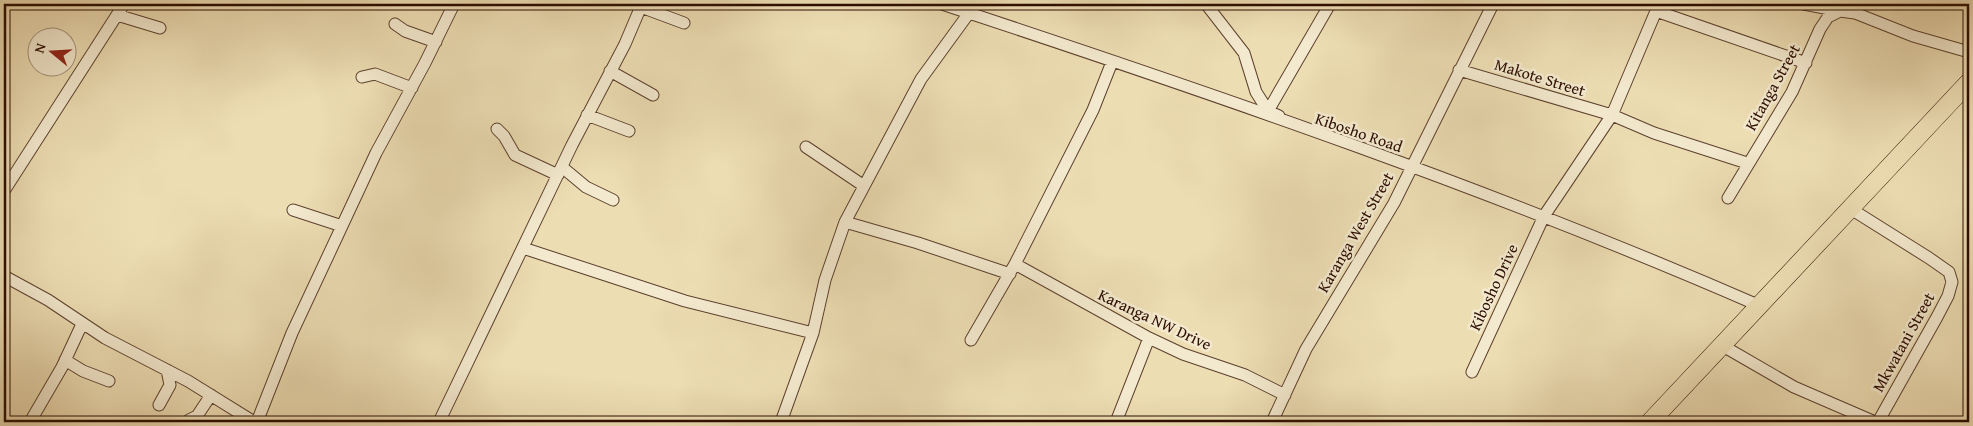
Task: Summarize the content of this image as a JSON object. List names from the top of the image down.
{
  "streets": {
    "street": [
      "Makote Street",
      "Kitanga Street",
      "Kibosho Road",
      "Karanga West Street",
      "Kibosho Drive",
      "Karanga NW Drive",
      "Mkwatani Street"
    ]
  },
  "crossings": [
    ["Makote Street", "Kitanga Street"],
    ["Makote Street", "Karanga West Street"],
    ["Kibosho Road", "Karanga West Street"],
    ["Kibosho Road", "Kibosho Drive"],
    ["Karanga West Street", "Karanga NW Drive"]
  ],
  "north": "left"
}
